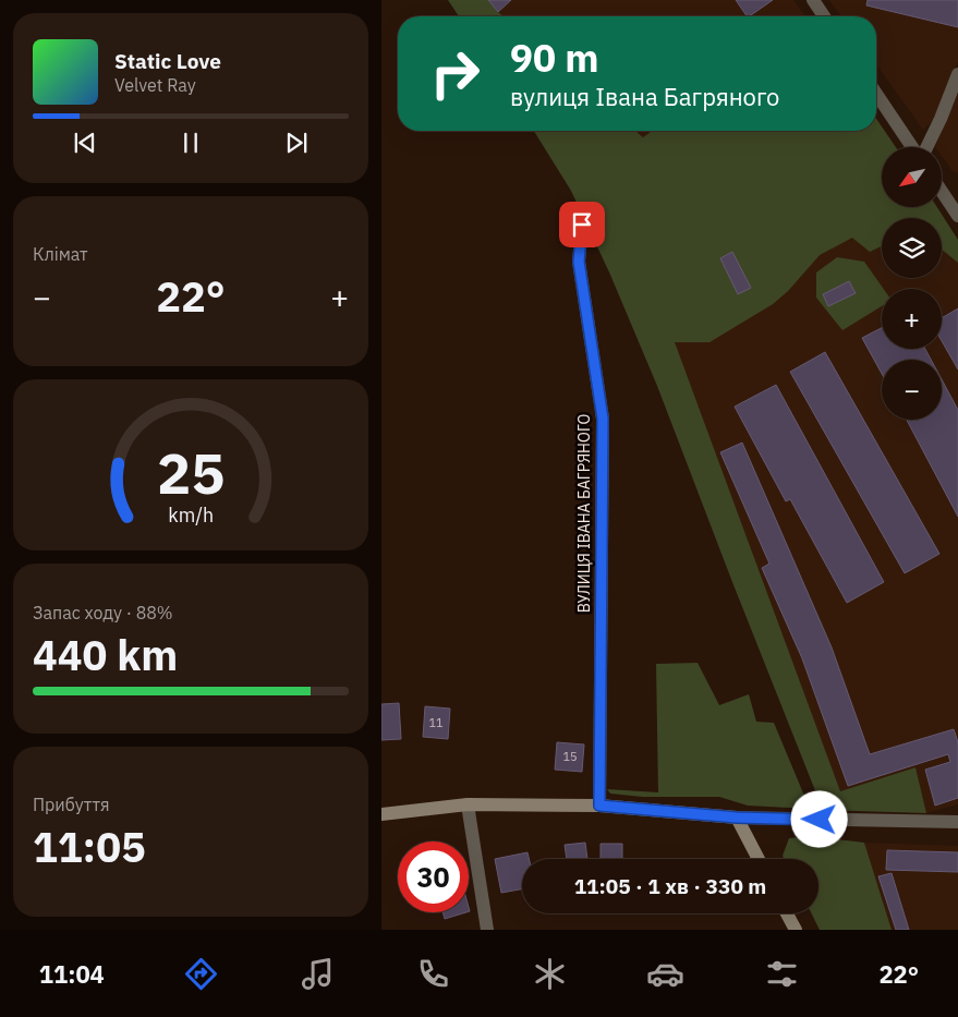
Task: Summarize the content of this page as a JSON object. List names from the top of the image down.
{
  "streets": {
    "street": ["ВУЛИЦЯ ІВАНА БАГРЯНОГО"]
  },
  "house_numbers": ["11", "15"],
  "north": "bottom left",
  "page": {
    "turn": ["90 m", "вулиця Івана Багряного"],
    "song": ["Static Love", "Velvet Ray"],
    "map_buttons": ["+", "−"],
    "tile": [
      "Клімат",
      ["Запас ходу · 88%", "440 km"],
      ["Прибуття", "11:05"]
    ],
    "heat": ["−", "22°", "+"],
    "limit": "30",
    "trip": "11:05 · 1 хв · 330 m",
    "tabs": ["11:04", "22°"],
    "gauge": ["25", "km/h"]
  }
}
